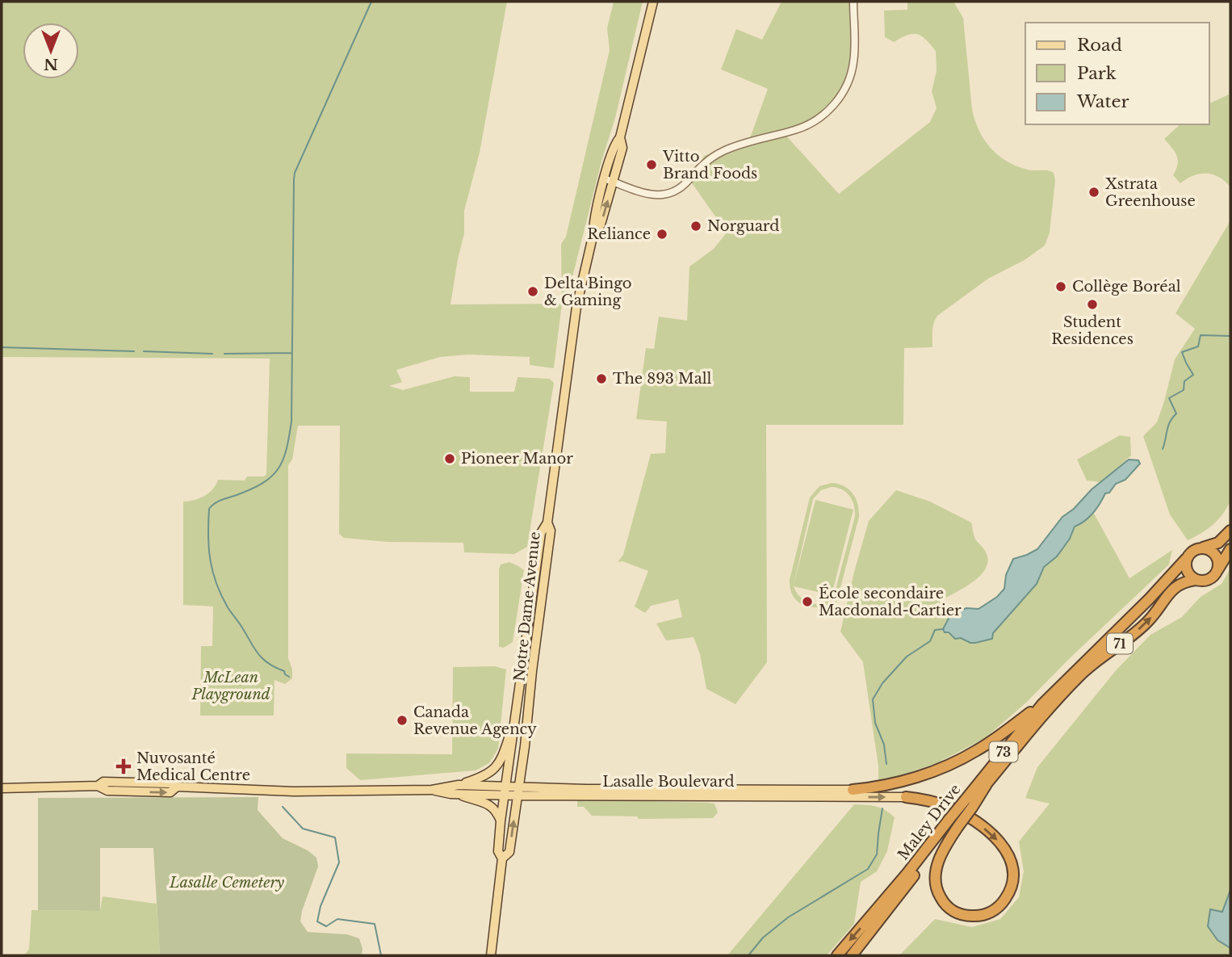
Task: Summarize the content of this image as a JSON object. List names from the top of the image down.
{
  "streets": {
    "highway": ["71", "73", "Maley Drive"],
    "main road": ["Notre Dame Avenue", "Lasalle Boulevard"]
  },
  "crossings": [
    ["Notre Dame Avenue", "Lasalle Boulevard"],
    ["71", "Maley Drive"]
  ],
  "parks": ["McLean Playground", "Lasalle Cemetery"],
  "places": {
    "other": [
      "Vitto Brand Foods",
      "Xstrata Greenhouse",
      "Norguard",
      "Reliance",
      "Collège Boréal",
      "Delta Bingo & Gaming",
      "Student Residences",
      "The 893 Mall",
      "Pioneer Manor",
      "École secondaire Macdonald-Cartier",
      "Canada Revenue Agency"
    ],
    "health": ["Nuvosanté Medical Centre"]
  },
  "legend": ["Road", "Park", "Water"],
  "north": "bottom"
}
